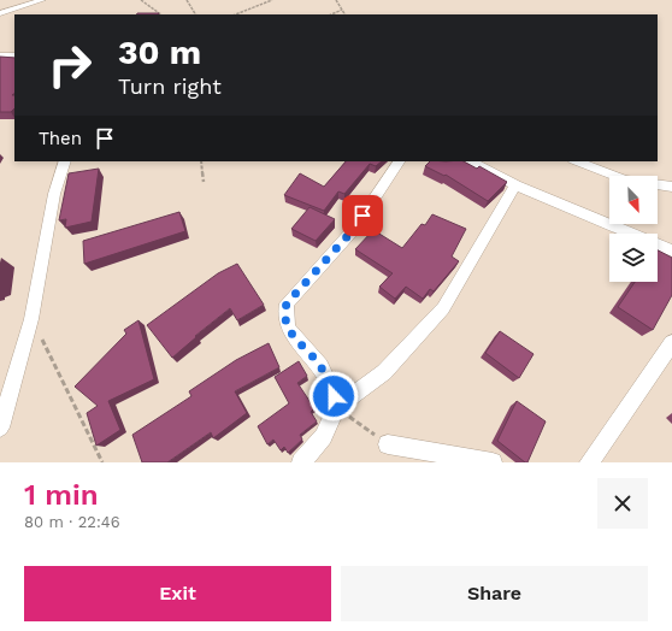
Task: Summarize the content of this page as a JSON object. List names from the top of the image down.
{
  "north": "bottom right",
  "page": {
    "turn": ["30 m", "Turn right"],
    "then": "Then",
    "heading": ["1 min", "80 m · 22:46"],
    "buttons": ["Exit", "Share"]
  }
}
